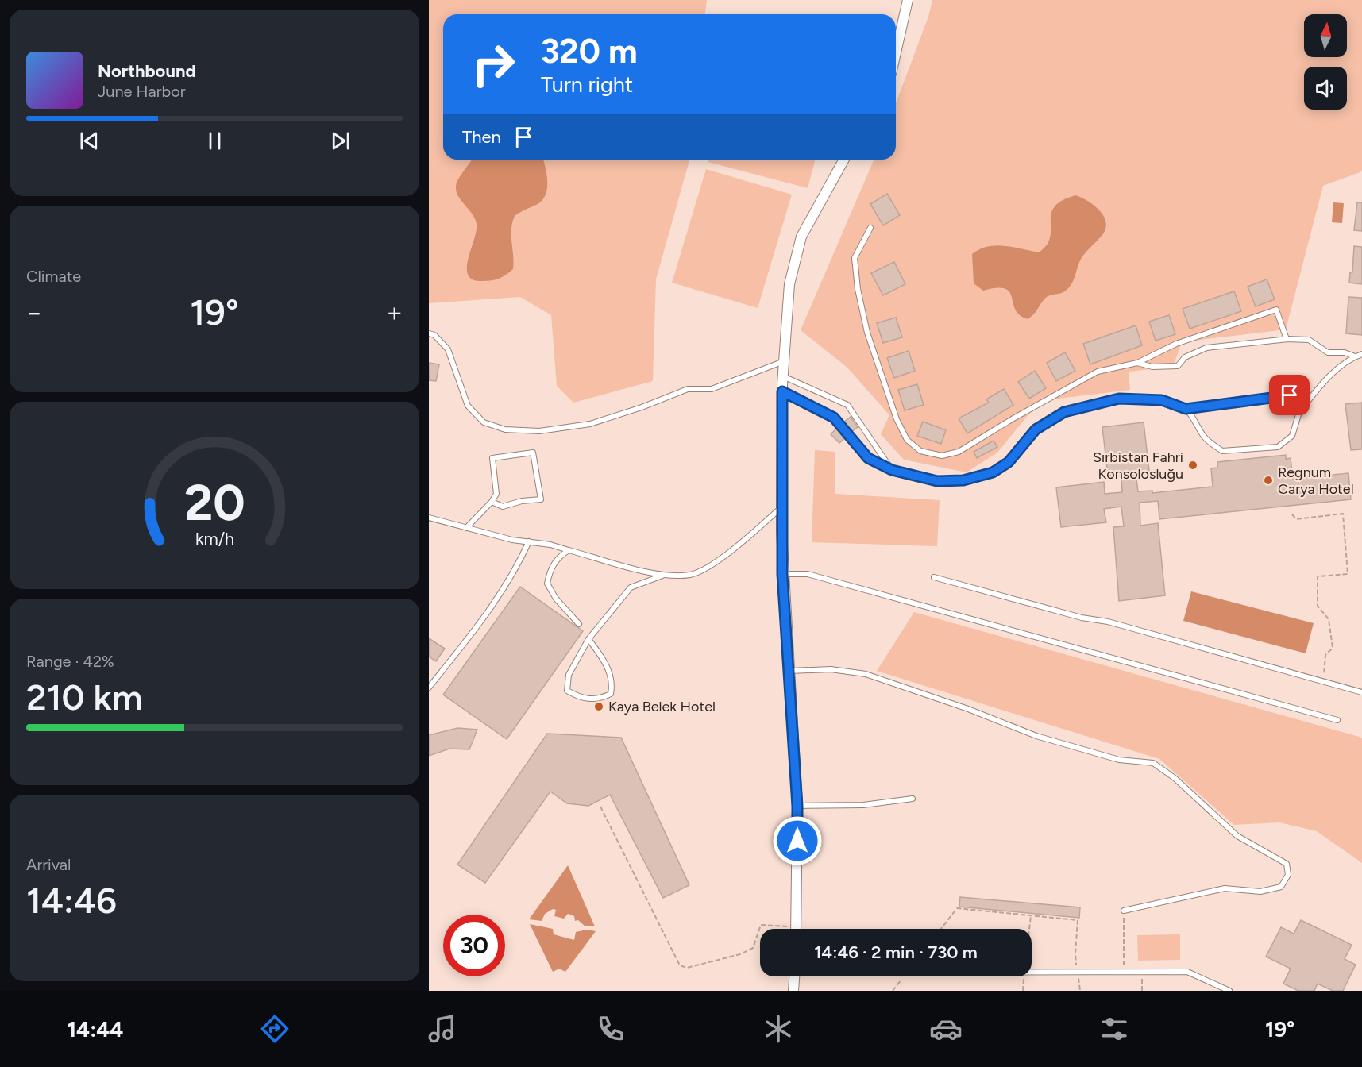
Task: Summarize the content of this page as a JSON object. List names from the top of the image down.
{
  "places": ["Sırbistan Fahri Konsolosluğu", "Regnum Carya Hotel", "Kaya Belek Hotel"],
  "north": "top",
  "page": {
    "turn": ["320 m", "Turn right"],
    "song": ["Northbound", "June Harbor"],
    "then": "Then",
    "tile": [
      "Climate",
      ["Range · 42%", "210 km"],
      ["Arrival", "14:46"]
    ],
    "heat": ["−", "19°", "+"],
    "limit": "30",
    "trip": "14:46 · 2 min · 730 m",
    "tabs": ["14:44", "19°"],
    "gauge": ["20", "km/h"]
  }
}
